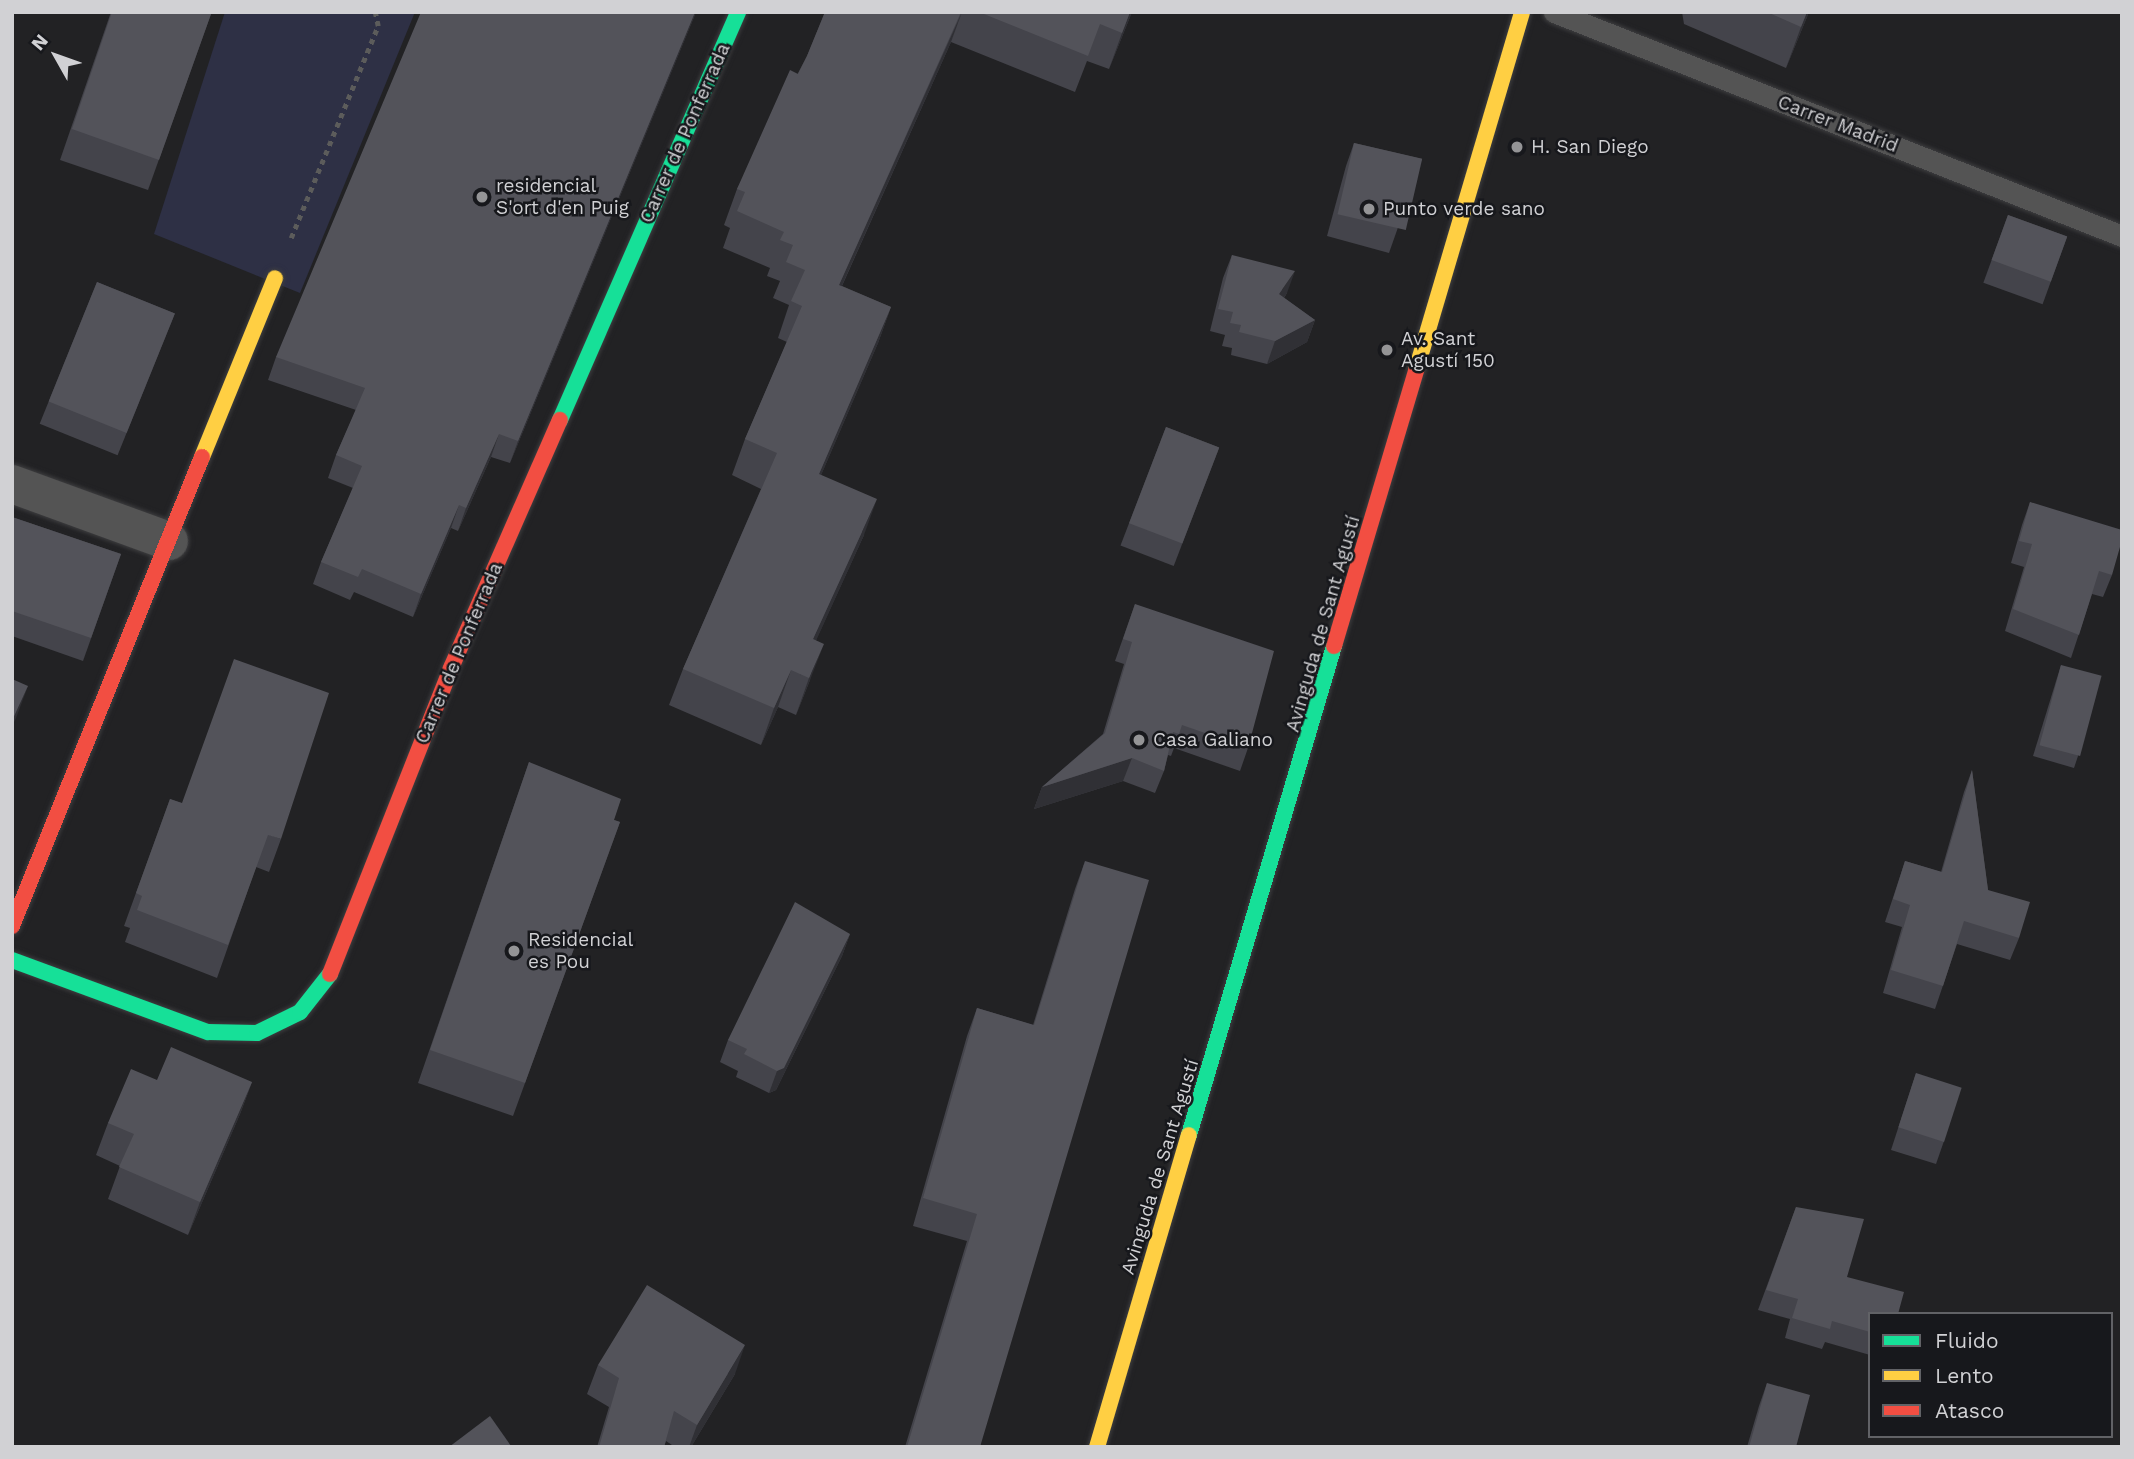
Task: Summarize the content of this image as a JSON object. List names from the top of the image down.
{
  "streets": {
    "street": ["Carrer de Ponferrada", "Avinguda de Sant Agustí"],
    "lane": ["Carrer Madrid"]
  },
  "places": [
    "H. San Diego",
    "residencial S'ort d'en Puig",
    "Punto verde sano",
    "Av. Sant Agustí 150",
    "Casa Galiano",
    "Residencial es Pou"
  ],
  "legend": ["Fluido", "Lento", "Atasco"],
  "north": "top left"
}
